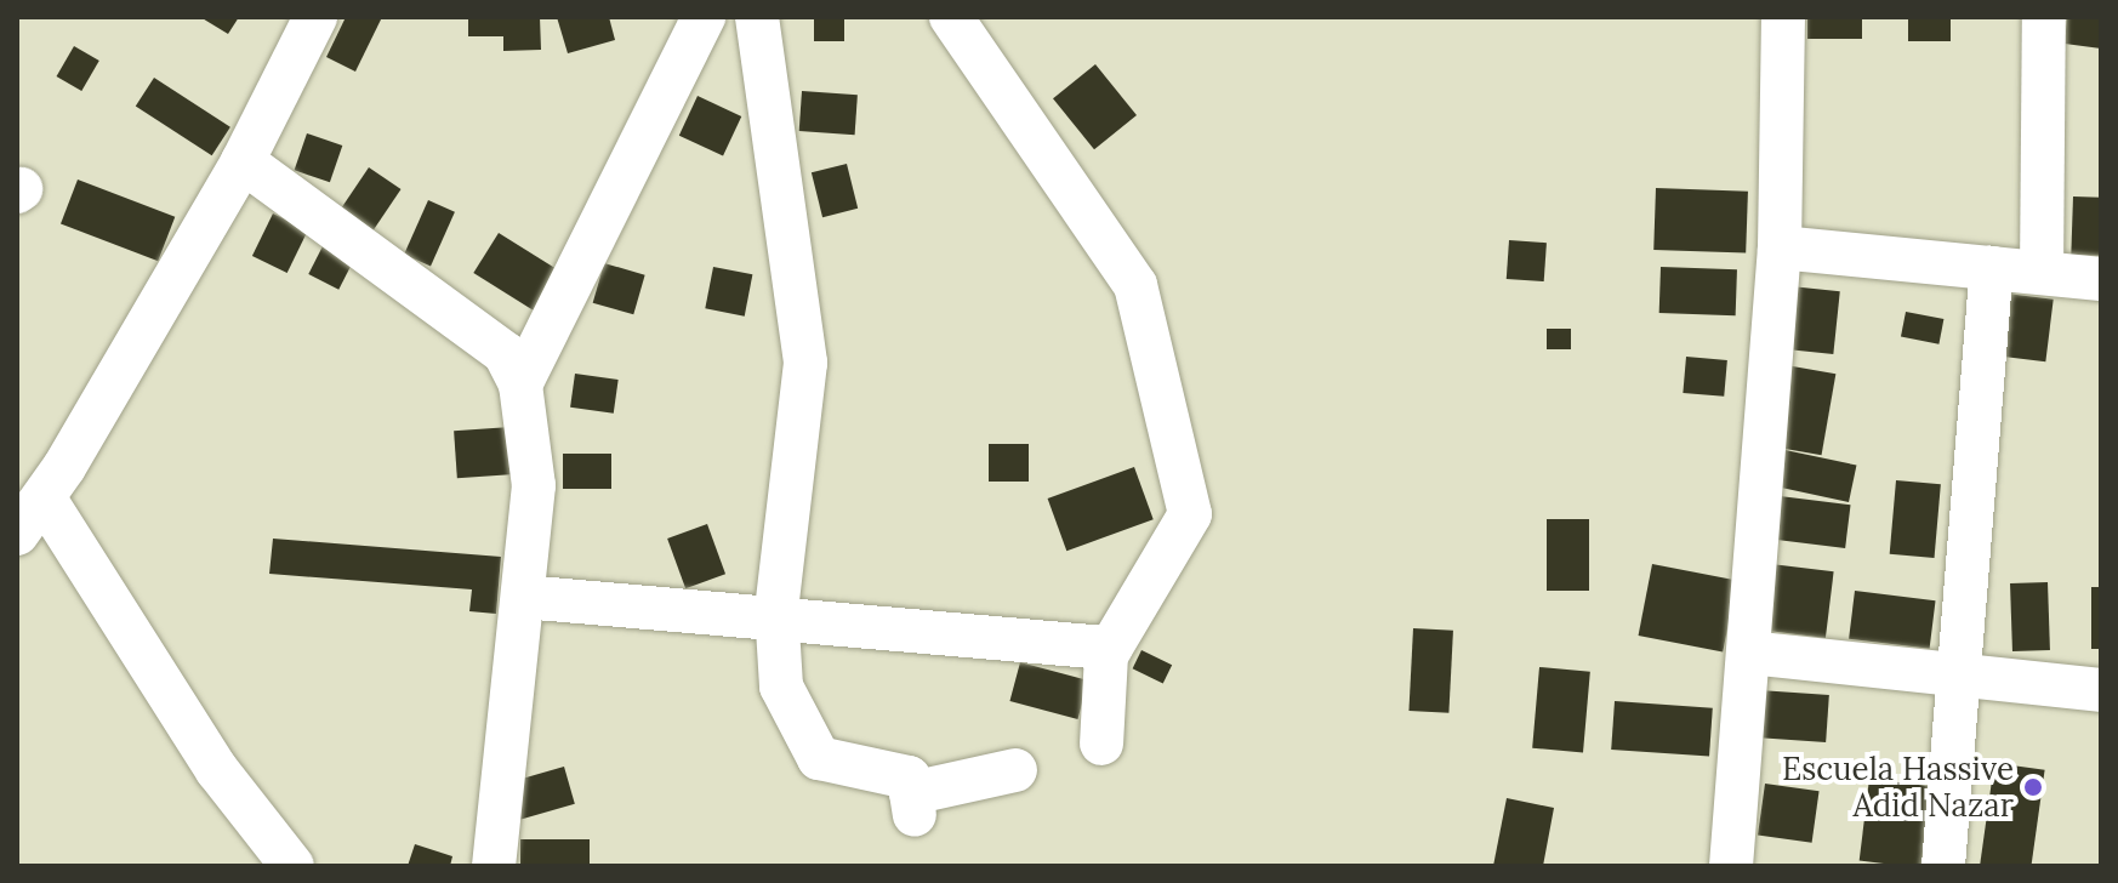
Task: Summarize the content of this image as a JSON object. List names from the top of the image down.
{
  "places": ["Escuela Hassive Adid Nazar"]
}
